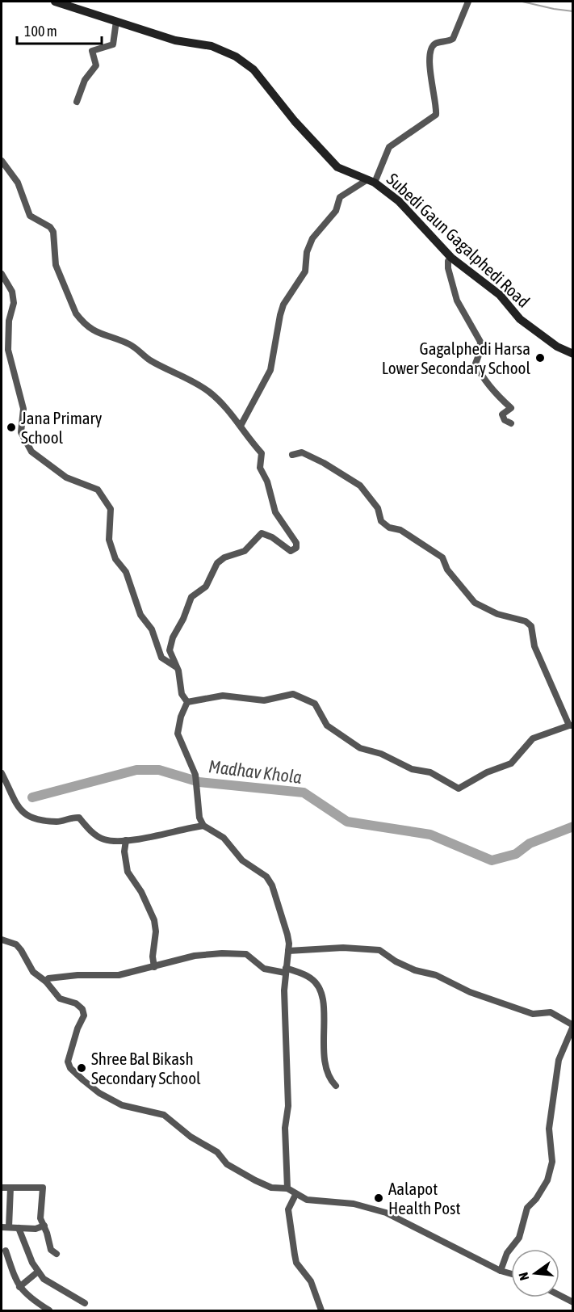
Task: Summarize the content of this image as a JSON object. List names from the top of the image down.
{
  "streets": {
    "street": ["Subedi Gaun Gagalphedi Road"]
  },
  "water": ["Madhav Khola"],
  "places": [
    "Gagalphedi Harsa Lower Secondary School",
    "Jana Primary School",
    "Shree Bal Bikash Secondary School",
    "Aalapot Health Post"
  ],
  "scale_bar": "100 m",
  "north": "left"
}
